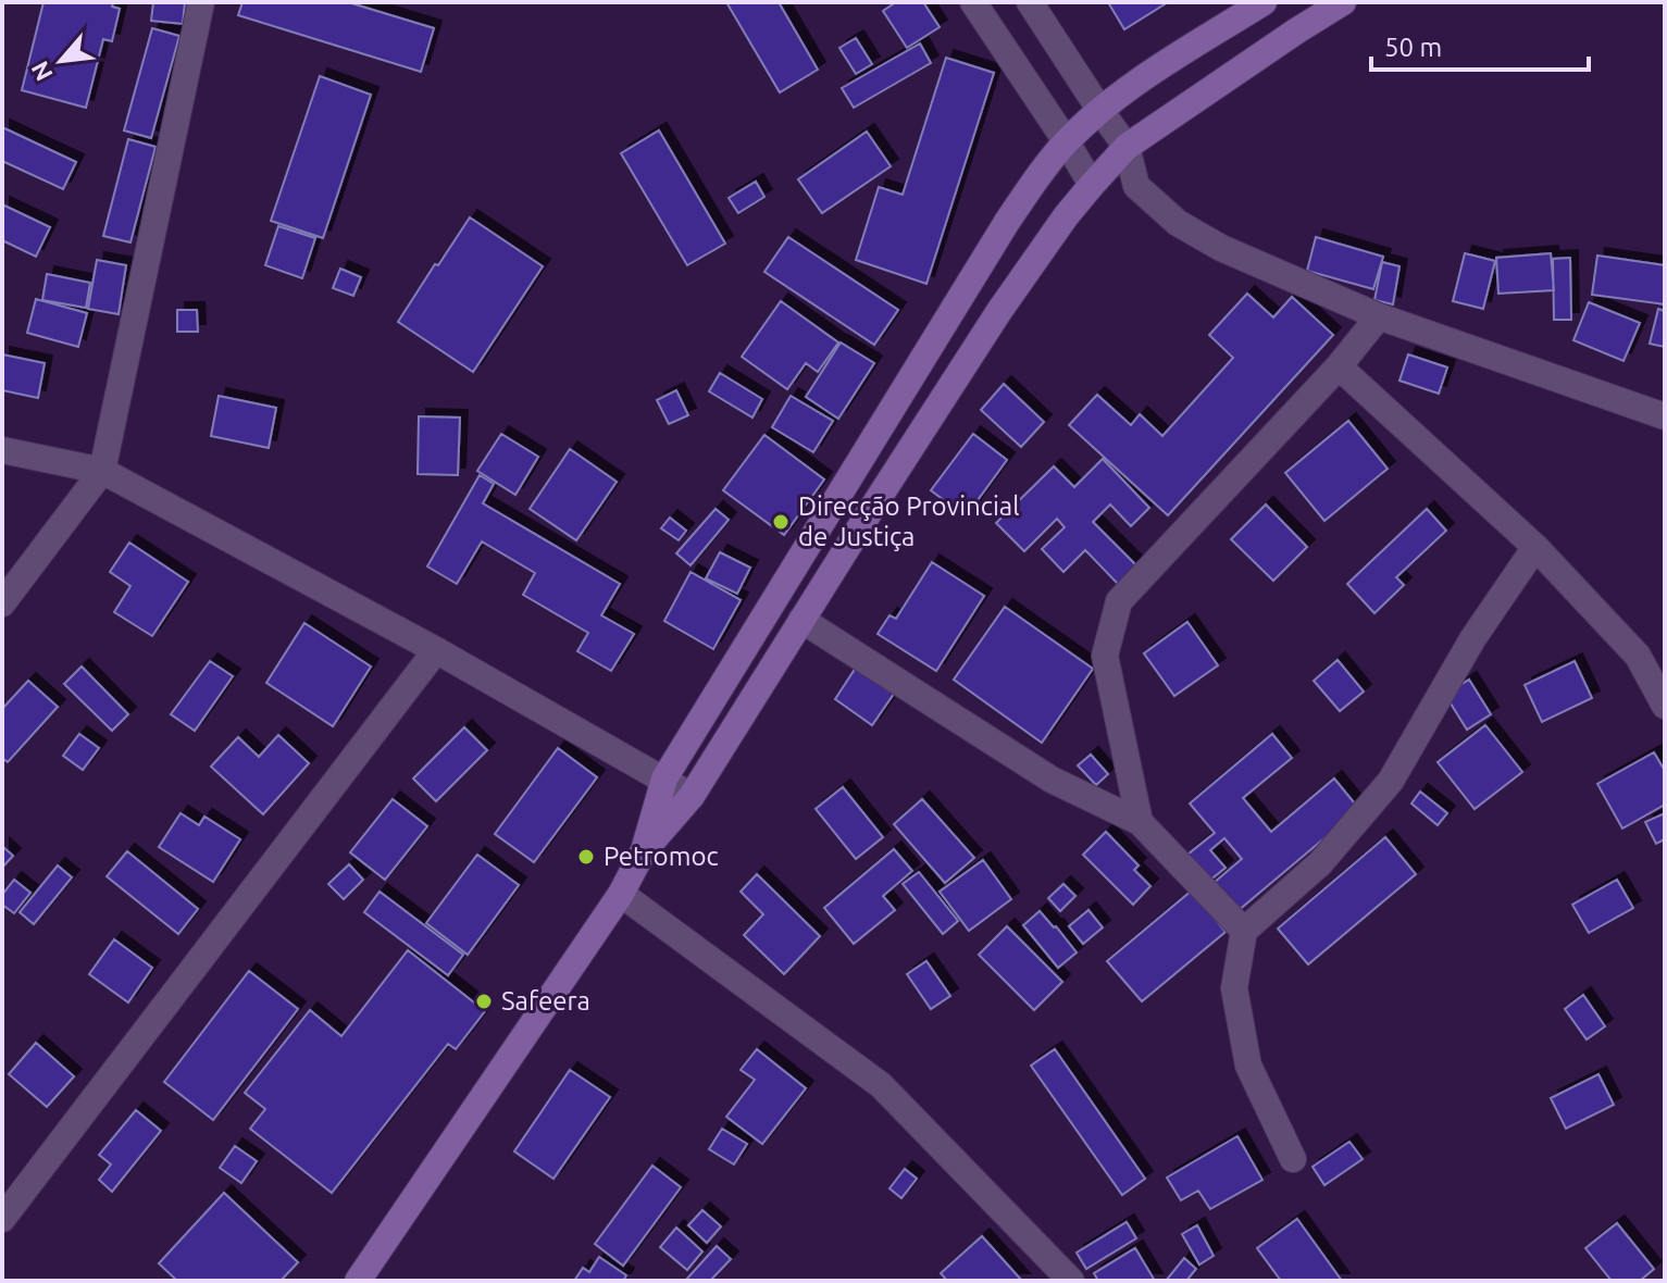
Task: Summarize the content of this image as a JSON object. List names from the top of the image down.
{
  "places": ["Direcção Provincial de Justiça", "Petromoc", "Safeera"],
  "scale_bar": "50 m",
  "north": "bottom left"
}
